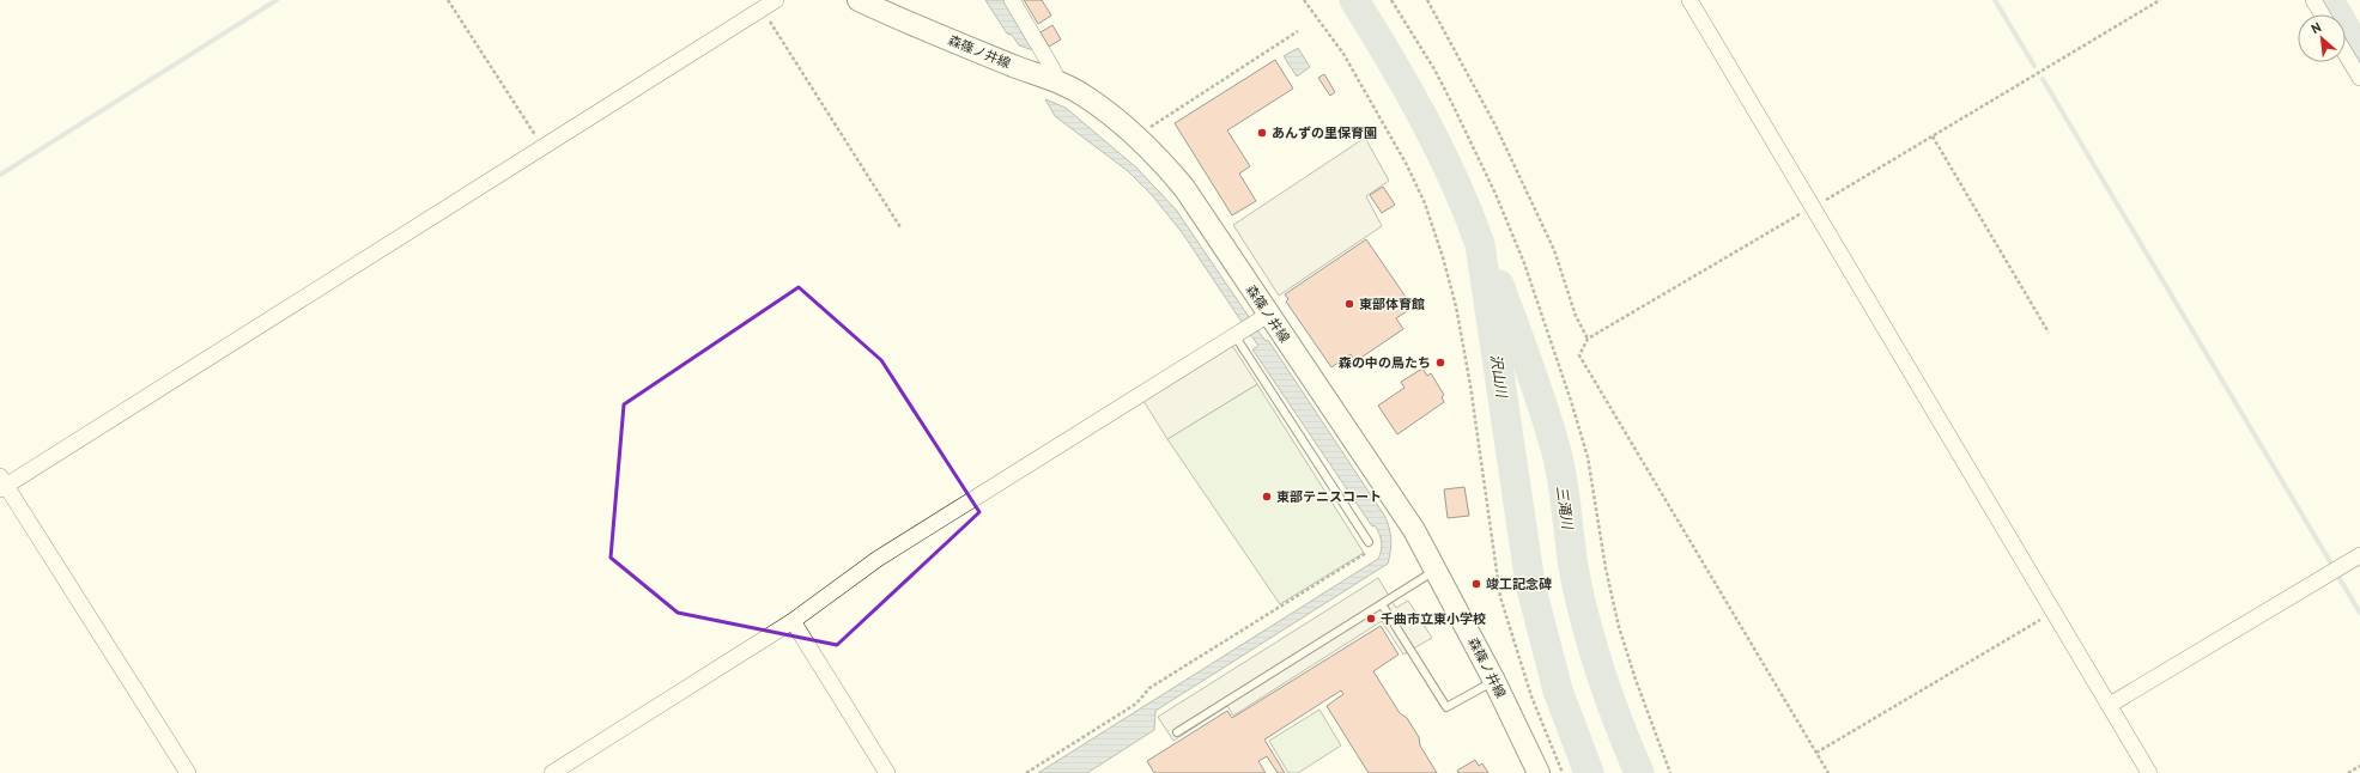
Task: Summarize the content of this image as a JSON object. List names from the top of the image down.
{
  "streets": {
    "main road": ["森篠ノ井線"]
  },
  "water": ["沢山川", "三滝川"],
  "places": [
    "あんずの里保育園",
    "東部体育館",
    "森の中の鳥たち",
    "東部テニスコート",
    "竣工記念碑",
    "千曲市立東小学校"
  ],
  "north": "top left"
}
